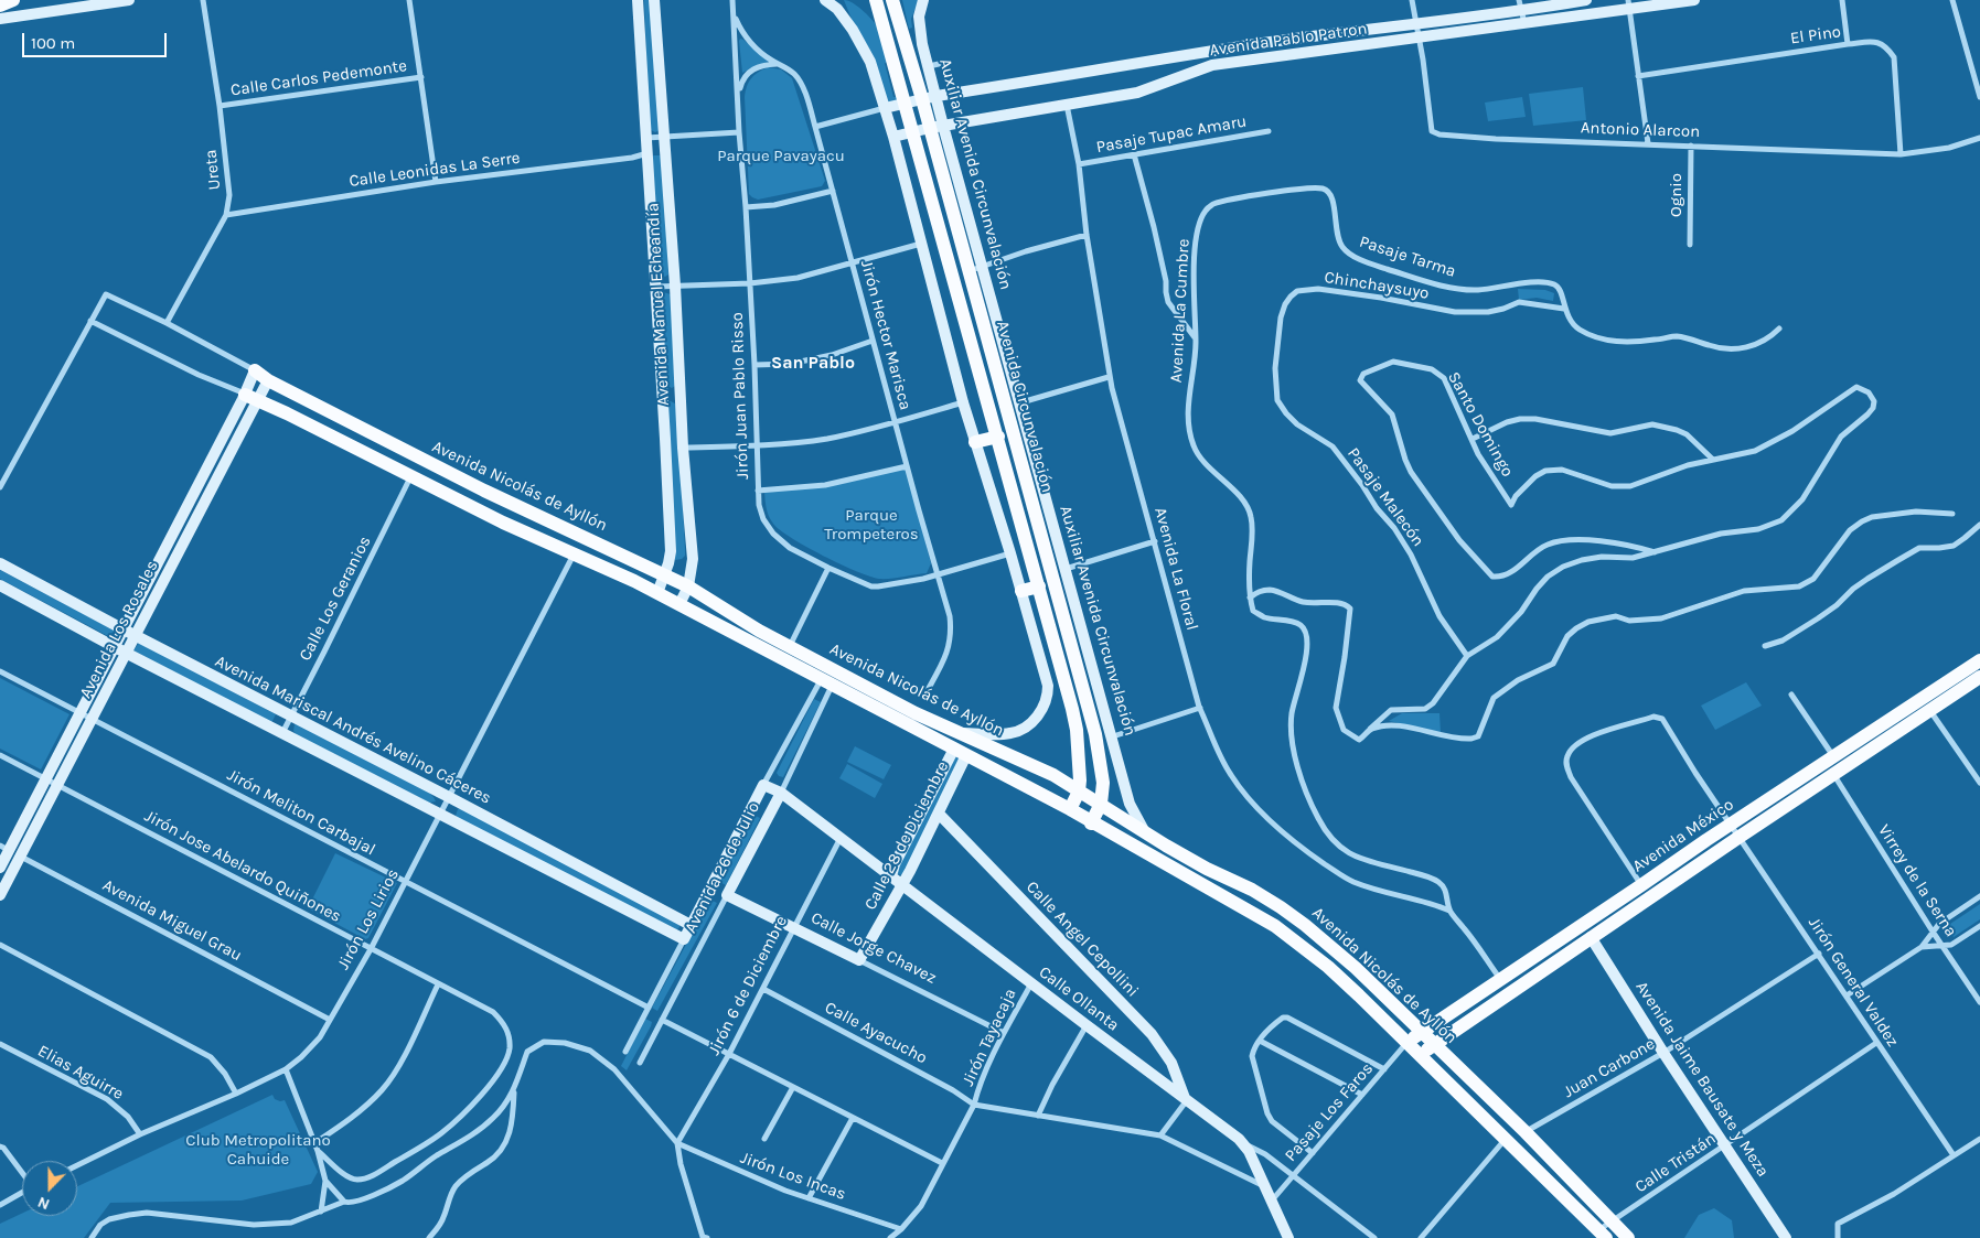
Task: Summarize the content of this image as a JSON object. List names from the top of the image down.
{
  "streets": {
    "main road": ["Avenida Circunvalación", "Avenida Nicolás de Ayllón", "Avenida México"],
    "street": [
      "El Pino",
      "Avenida Pablo Patron",
      "Calle Carlos Pedemonte",
      "Antonio Alarcon",
      "Pasaje Tupac Amaru",
      "Ureta",
      "Calle Leonidas La Serre",
      "Auxiliar Avenida Circunvalación",
      "Ognio",
      "Pasaje Tarma",
      "Chinchaysuyo",
      "Avenida Manuel Echeandía",
      "Avenida La Cumbre",
      "Jirón Hector Marisca",
      "Jirón Juan Pablo Risso",
      "Santo Domingo",
      "Pasaje Malecón",
      "Avenida La Floral",
      "Calle Los Geranios",
      "Avenida Los Rosales",
      "Avenida Mariscal Andrés Avelino Cáceres",
      "Jirón Meliton Carbajal",
      "Calle 28 de Diciembre",
      "Jirón Jose Abelardo Quiñones",
      "Avenida 26 de Julio",
      "Virrey de la Serna",
      "Jirón Los Lirios",
      "Avenida Miguel Grau",
      "Calle Angel Cepollini",
      "Calle Jorge Chavez",
      "Jirón General Valdez",
      "Jirón 6 de Diciembre",
      "Calle Ollanta",
      "Calle Ayacucho",
      "Jirón Tayacaja",
      "Juan Carbone",
      "Elias Aguirre",
      "Avenida Jaime Bausate y Meza",
      "Pasaje Los Faros",
      "Calle Tristán",
      "Jirón Los Incas"
    ]
  },
  "crossings": [
    ["El Pino", "Antonio Alarcon"],
    ["Avenida Pablo Patron", "Antonio Alarcon"],
    ["Avenida Pablo Patron", "Auxiliar Avenida Circunvalación"],
    ["Avenida Pablo Patron", "Avenida Circunvalación"],
    ["Avenida Pablo Patron", "Avenida La Floral"],
    ["Calle Carlos Pedemonte", "Ureta"],
    ["Antonio Alarcon", "Ognio"],
    ["Pasaje Tupac Amaru", "Avenida La Floral"],
    ["Ureta", "Calle Leonidas La Serre"],
    ["Ureta", "Avenida Nicolás de Ayllón"],
    ["Calle Leonidas La Serre", "Avenida Manuel Echeandía"],
    ["Auxiliar Avenida Circunvalación", "Avenida Circunvalación"],
    ["Auxiliar Avenida Circunvalación", "Avenida Nicolás de Ayllón"],
    ["Pasaje Tarma", "Chinchaysuyo"],
    ["Pasaje Tarma", "Avenida La Cumbre"],
    ["Chinchaysuyo", "Pasaje Malecón"],
    ["Avenida Manuel Echeandía", "Avenida Nicolás de Ayllón"],
    ["Jirón Hector Marisca", "Jirón Juan Pablo Risso"],
    ["Avenida Circunvalación", "Avenida Nicolás de Ayllón"],
    ["Avenida Nicolás de Ayllón", "Calle Los Geranios"],
    ["Avenida Nicolás de Ayllón", "Avenida Los Rosales"],
    ["Avenida Nicolás de Ayllón", "Calle 28 de Diciembre"],
    ["Avenida Nicolás de Ayllón", "Avenida México"],
    ["Avenida Nicolás de Ayllón", "Avenida 26 de Julio"],
    ["Avenida Nicolás de Ayllón", "Jirón Los Lirios"],
    ["Avenida Nicolás de Ayllón", "Juan Carbone"],
    ["Avenida Nicolás de Ayllón", "Pasaje Los Faros"],
    ["Avenida Nicolás de Ayllón", "Calle Tristán"],
    ["Calle Los Geranios", "Avenida Mariscal Andrés Avelino Cáceres"],
    ["Avenida Los Rosales", "Avenida Mariscal Andrés Avelino Cáceres"],
    ["Avenida Los Rosales", "Jirón Meliton Carbajal"],
    ["Avenida Los Rosales", "Jirón Jose Abelardo Quiñones"],
    ["Avenida Los Rosales", "Avenida Miguel Grau"],
    ["Avenida Mariscal Andrés Avelino Cáceres", "Avenida 26 de Julio"],
    ["Avenida Mariscal Andrés Avelino Cáceres", "Jirón Los Lirios"],
    ["Jirón Meliton Carbajal", "Avenida 26 de Julio"],
    ["Jirón Meliton Carbajal", "Jirón Los Lirios"],
    ["Calle 28 de Diciembre", "Calle Angel Cepollini"],
    ["Calle 28 de Diciembre", "Calle Jorge Chavez"],
    ["Calle 28 de Diciembre", "Calle Ollanta"],
    ["Avenida México", "Virrey de la Serna"],
    ["Avenida México", "Jirón General Valdez"],
    ["Avenida México", "Avenida Jaime Bausate y Meza"],
    ["Avenida México", "Pasaje Los Faros"],
    ["Jirón Jose Abelardo Quiñones", "Jirón Los Lirios"],
    ["Avenida 26 de Julio", "Calle Jorge Chavez"],
    ["Avenida 26 de Julio", "Calle Ollanta"],
    ["Jirón Los Lirios", "Avenida Miguel Grau"],
    ["Jirón Los Lirios", "Elias Aguirre"],
    ["Calle Angel Cepollini", "Calle Ollanta"],
    ["Calle Jorge Chavez", "Jirón 6 de Diciembre"],
    ["Calle Jorge Chavez", "Jirón Tayacaja"],
    ["Jirón General Valdez", "Juan Carbone"],
    ["Jirón General Valdez", "Calle Tristán"],
    ["Jirón 6 de Diciembre", "Calle Ollanta"],
    ["Jirón 6 de Diciembre", "Calle Ayacucho"],
    ["Jirón 6 de Diciembre", "Jirón Los Incas"],
    ["Calle Ollanta", "Jirón Tayacaja"],
    ["Calle Ollanta", "Pasaje Los Faros"],
    ["Calle Ayacucho", "Jirón Tayacaja"],
    ["Jirón Tayacaja", "Jirón Los Incas"],
    ["Juan Carbone", "Avenida Jaime Bausate y Meza"],
    ["Avenida Jaime Bausate y Meza", "Calle Tristán"]
  ],
  "districts": ["San Pablo"],
  "parks": ["Parque Pavayacu", "Parque Trompeteros", "Club Metropolitano Cahuide"],
  "scale_bar": "100 m",
  "north": "bottom"
}
